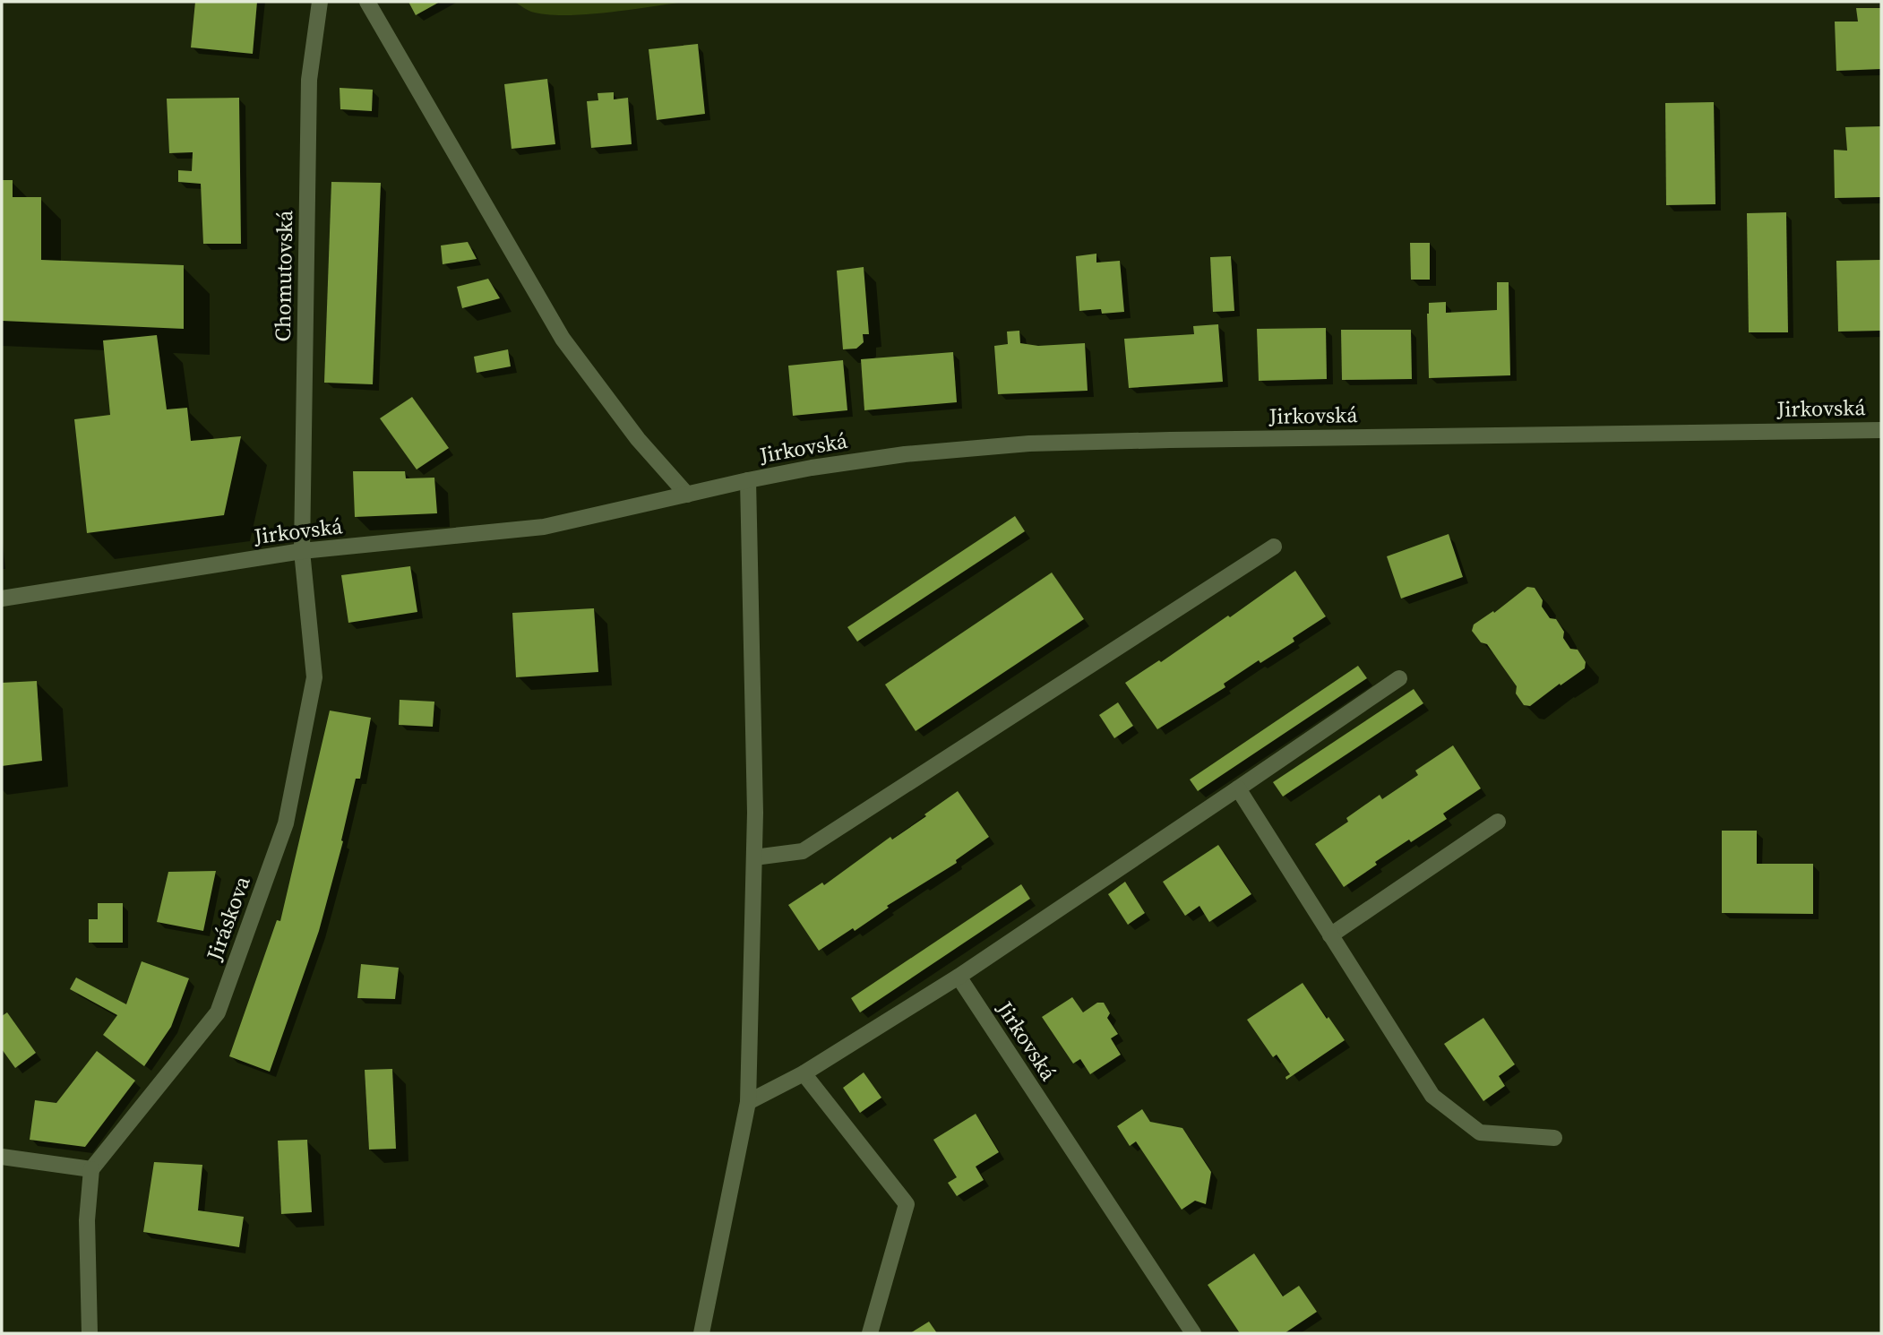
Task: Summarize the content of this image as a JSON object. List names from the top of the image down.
{
  "streets": {
    "street": ["Chomutovská", "Jirkovská", "Jiráskova"]
  },
  "crossings": [
    ["Chomutovská", "Jirkovská"],
    ["Chomutovská", "Jiráskova"],
    ["Jirkovská", "Jiráskova"]
  ]
}
